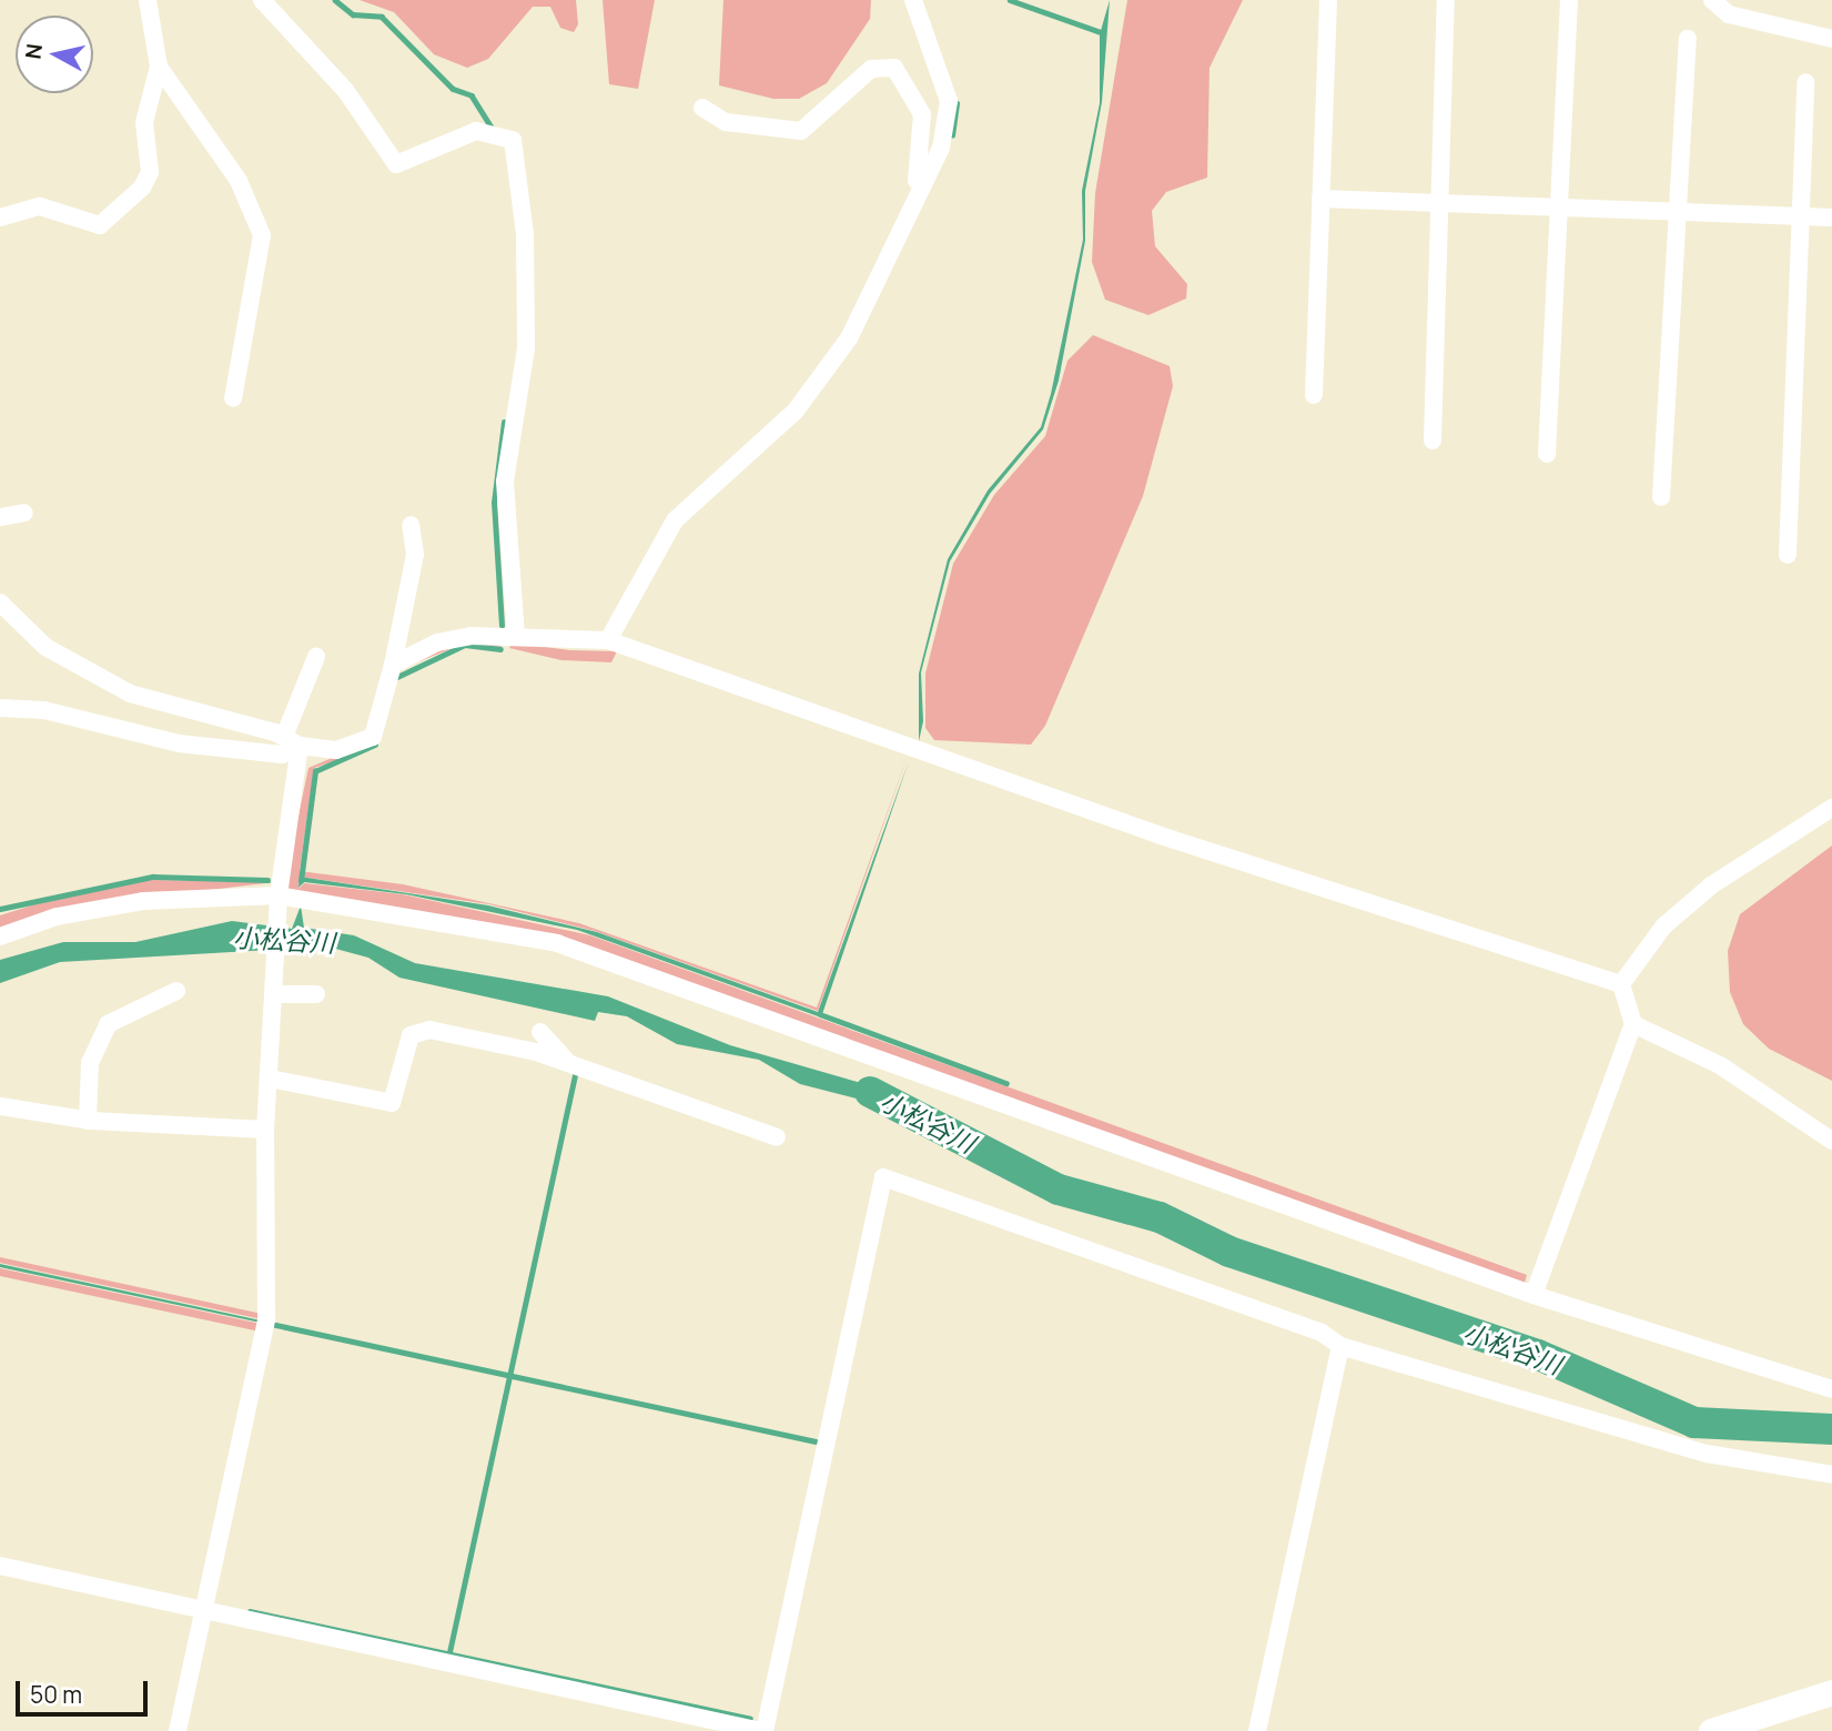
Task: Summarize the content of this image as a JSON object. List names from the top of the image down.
{
  "water": ["小松谷川"],
  "scale_bar": "50 m",
  "north": "left"
}
